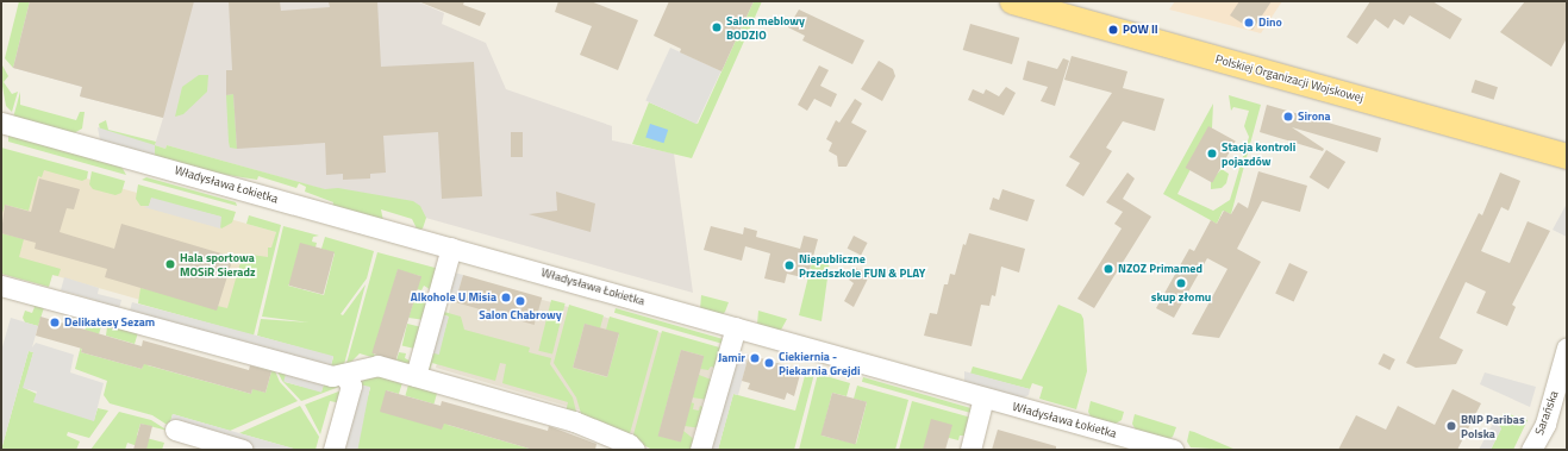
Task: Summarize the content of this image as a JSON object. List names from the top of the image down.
{
  "streets": {
    "main road": ["Polskiej Organizacji Wojskowej"],
    "street": ["Władysława Łokietka", "Sarańska"]
  },
  "places": [
    "Dino",
    "Salon meblowy BODZIO",
    "POW II",
    "Sirona",
    "Stacja kontroli pojazdów",
    "Hala sportowa MOSiR Sieradz",
    "Niepubliczne Przedszkole FUN & PLAY",
    "NZOZ Primamed",
    "skup złomu",
    "Alkohole U Misia",
    "Salon Chabrowy",
    "Delikatesy Sezam",
    "Jamir",
    "Ciekiernia - Piekarnia Grejdi",
    "BNP Paribas Polska"
  ]
}
